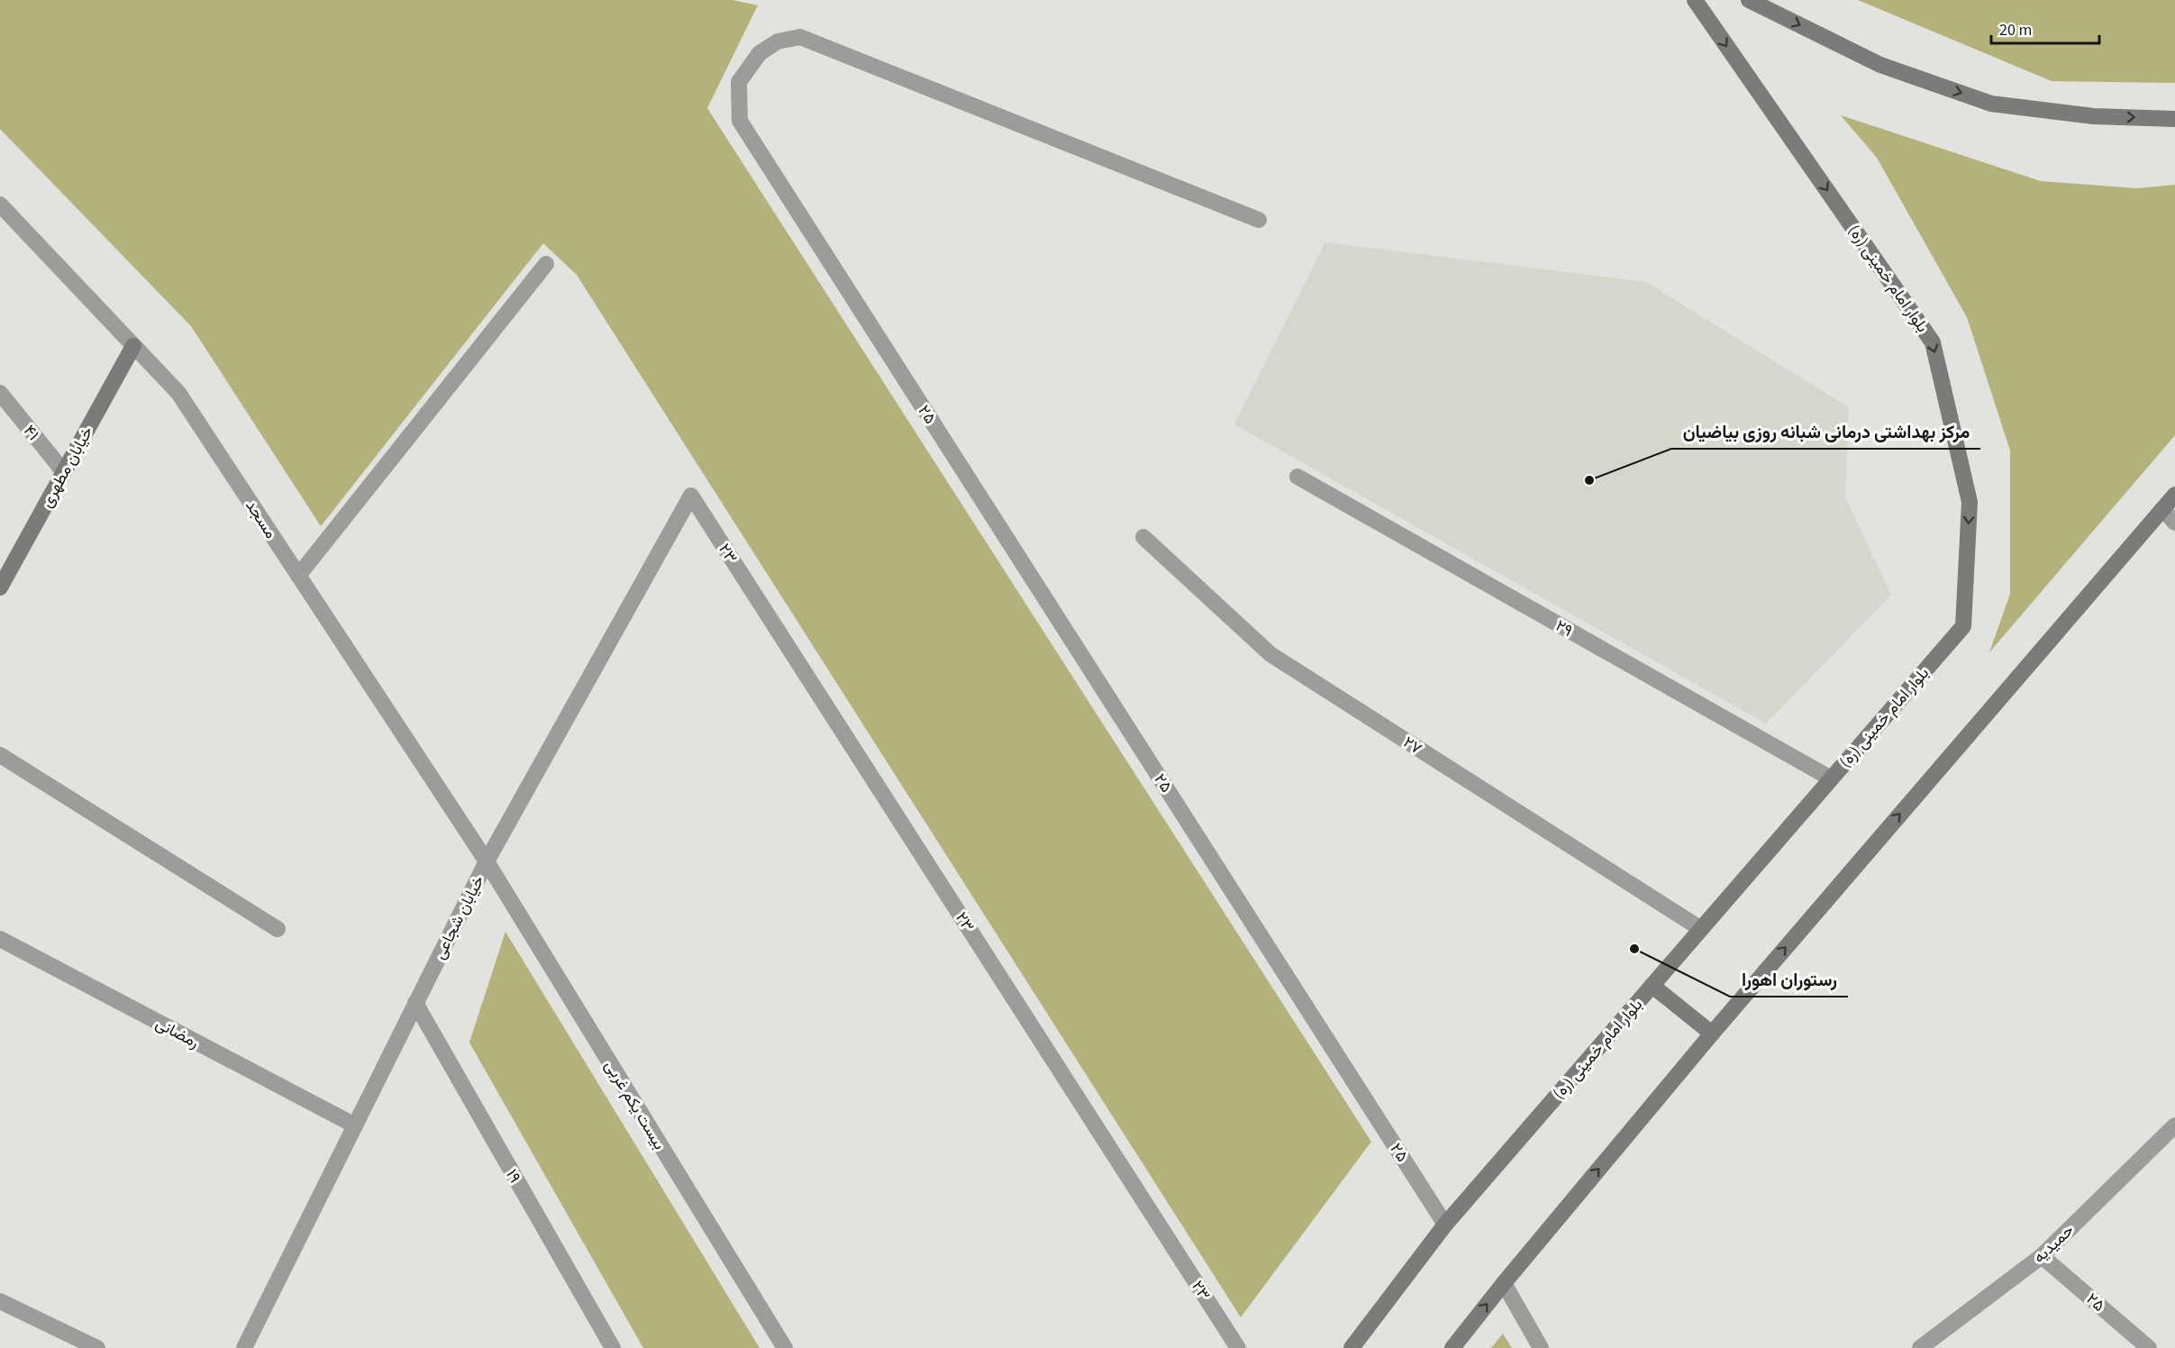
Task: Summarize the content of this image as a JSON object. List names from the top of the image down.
{
  "streets": {
    "main road": ["بلوار امام خمینی (ره)", "خیابان مطهری"],
    "street": [
      "۲۵",
      "۴۱",
      "مسجد",
      "۲۳",
      "۲۹",
      "۲۷",
      "خیابان شجاعی",
      "رمضانی",
      "بیست یکم غربی",
      "۱۹",
      "حمیدیه"
    ]
  },
  "crossings": [
    ["بلوار امام خمینی (ره)", "۲۵"],
    ["بلوار امام خمینی (ره)", "۲۹"],
    ["بلوار امام خمینی (ره)", "۲۷"],
    ["۲۵", "حمیدیه"],
    ["۴۱", "خیابان مطهری"],
    ["خیابان مطهری", "مسجد"],
    ["مسجد", "خیابان شجاعی"],
    ["مسجد", "بیست یکم غربی"],
    ["۲۳", "خیابان شجاعی"],
    ["خیابان شجاعی", "رمضانی"],
    ["خیابان شجاعی", "بیست یکم غربی"],
    ["خیابان شجاعی", "۱۹"]
  ],
  "one_way": ["بلوار امام خمینی (ره)"],
  "places": ["مرکز بهداشتی درمانی شبانه روزی بیاضیان", "رستوران اهورا"],
  "scale_bar": "20 m"
}
